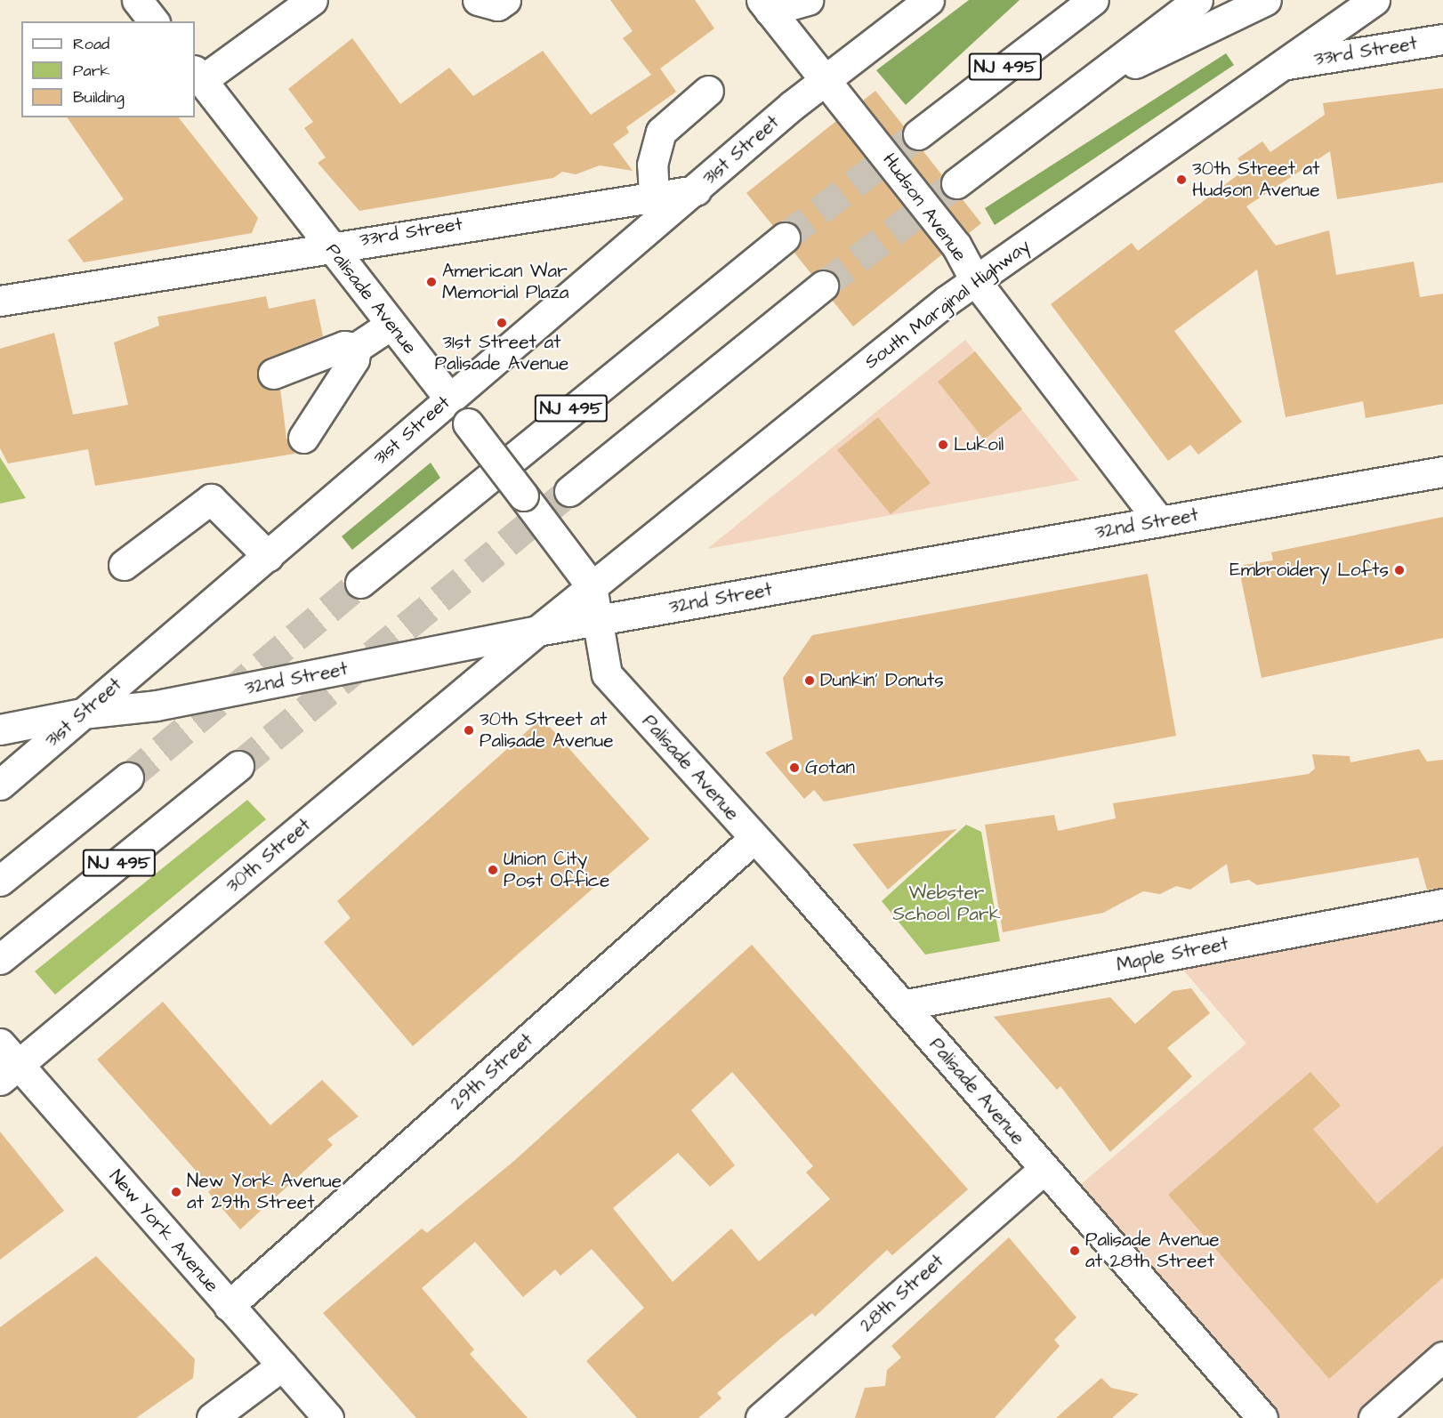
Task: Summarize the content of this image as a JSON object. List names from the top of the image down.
{
  "streets": {
    "main road": [
      "33rd Street",
      "NJ 495",
      "31st Street",
      "Hudson Avenue",
      "Palisade Avenue",
      "South Marginal Highway",
      "32nd Street",
      "30th Street",
      "Maple Street",
      "29th Street",
      "New York Avenue",
      "28th Street"
    ]
  },
  "crossings": [
    ["33rd Street", "31st Street"],
    ["33rd Street", "Palisade Avenue"],
    ["33rd Street", "South Marginal Highway"],
    ["31st Street", "Hudson Avenue"],
    ["31st Street", "Palisade Avenue"],
    ["31st Street", "32nd Street"],
    ["Hudson Avenue", "South Marginal Highway"],
    ["Hudson Avenue", "32nd Street"],
    ["Palisade Avenue", "South Marginal Highway"],
    ["Palisade Avenue", "32nd Street"],
    ["Palisade Avenue", "Maple Street"],
    ["Palisade Avenue", "29th Street"],
    ["Palisade Avenue", "28th Street"],
    ["South Marginal Highway", "32nd Street"],
    ["South Marginal Highway", "30th Street"],
    ["32nd Street", "30th Street"],
    ["30th Street", "New York Avenue"],
    ["29th Street", "New York Avenue"]
  ],
  "parks": ["Webster School Park"],
  "places": [
    "30th Street at Hudson Avenue",
    "American War Memorial Plaza",
    "31st Street at Palisade Avenue",
    "Lukoil",
    "Embroidery Lofts",
    "Dunkin' Donuts",
    "30th Street at Palisade Avenue",
    "Gotan",
    "Union City Post Office",
    "New York Avenue at 29th Street",
    "Palisade Avenue at 28th Street"
  ],
  "legend": ["Road", "Park", "Building"]
}
